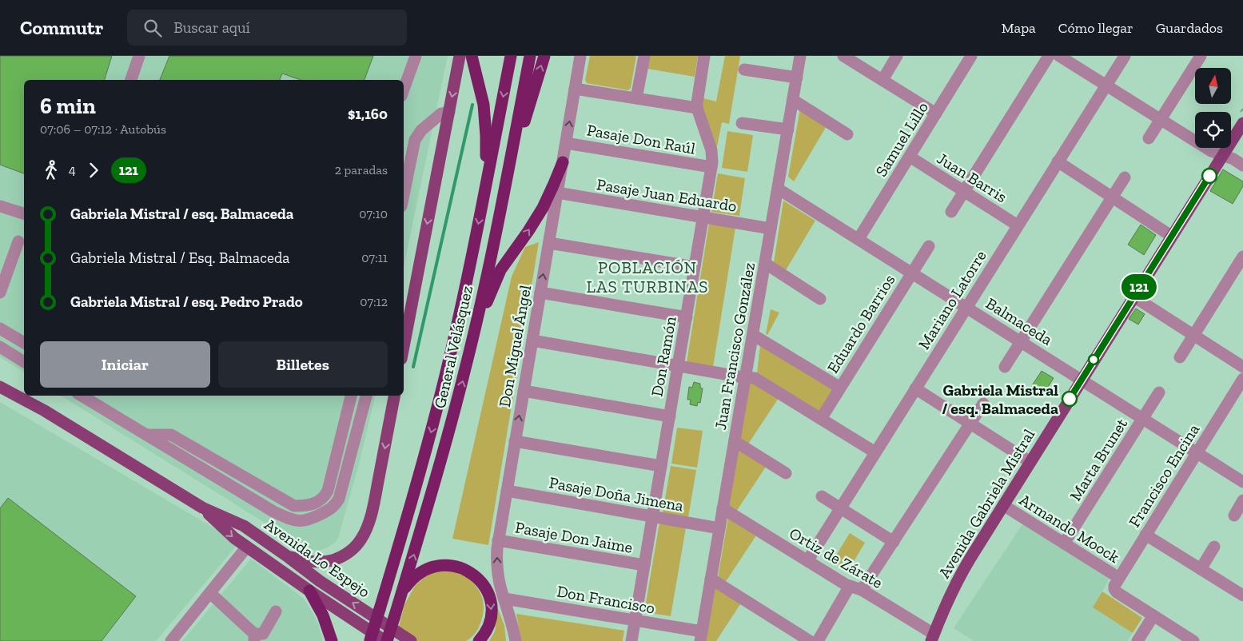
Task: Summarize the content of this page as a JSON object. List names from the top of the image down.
{
  "streets": {
    "highway": ["General Velásquez"],
    "main road": ["Avenida Gabriela Mistral", "Avenida Lo Espejo"],
    "street": [
      "Pasaje Don Raúl",
      "Samuel Lillo",
      "Juan Barris",
      "Pasaje Juan Eduardo",
      "Mariano Latorre",
      "Balmaceda",
      "Eduardo Barrios",
      "Don Miguel Ángel",
      "Juan Francisco González",
      "Don Ramón",
      "Marta Brunet",
      "Francisco Encina",
      "Pasaje Doña Jimena",
      "Armando Moock",
      "Pasaje Don Jaime",
      "Ortiz de Zárate",
      "Don Francisco"
    ]
  },
  "crossings": [
    ["Pasaje Don Raúl", "Don Miguel Ángel"],
    ["Pasaje Don Raúl", "Don Ramón"],
    ["Samuel Lillo", "Juan Barris"],
    ["Samuel Lillo", "Balmaceda"],
    ["Juan Barris", "Mariano Latorre"],
    ["Pasaje Juan Eduardo", "Don Miguel Ángel"],
    ["Pasaje Juan Eduardo", "Juan Francisco González"],
    ["Pasaje Juan Eduardo", "Don Ramón"],
    ["Mariano Latorre", "Balmaceda"],
    ["Mariano Latorre", "Ortiz de Zárate"],
    ["Balmaceda", "Eduardo Barrios"],
    ["Balmaceda", "Juan Francisco González"],
    ["Balmaceda", "Marta Brunet"],
    ["Balmaceda", "Francisco Encina"],
    ["Balmaceda", "Avenida Gabriela Mistral"],
    ["Don Miguel Ángel", "Pasaje Doña Jimena"],
    ["Don Miguel Ángel", "Pasaje Don Jaime"],
    ["Don Miguel Ángel", "Don Francisco"],
    ["Juan Francisco González", "Pasaje Doña Jimena"],
    ["Juan Francisco González", "Ortiz de Zárate"],
    ["Juan Francisco González", "Don Francisco"],
    ["General Velásquez", "Avenida Lo Espejo"],
    ["Don Ramón", "Pasaje Doña Jimena"],
    ["Don Ramón", "Pasaje Don Jaime"],
    ["Don Ramón", "Don Francisco"],
    ["Marta Brunet", "Armando Moock"],
    ["Francisco Encina", "Armando Moock"],
    ["Avenida Gabriela Mistral", "Armando Moock"],
    ["Avenida Gabriela Mistral", "Ortiz de Zárate"]
  ],
  "one_way": ["Don Miguel Ángel"],
  "districts": ["POBLACIÓN LAS TURBINAS"],
  "places": ["Gabriela Mistral / esq. Balmaceda"],
  "lines": ["bus line 121"],
  "north": "top",
  "page": {
    "header": "Commutr",
    "search": "Buscar aquí",
    "nav": ["Mapa", "Cómo llegar", "Guardados"],
    "on_map": "121",
    "heading": ["6 min", "07:06 – 07:12 · Autobús", "$1,160"],
    "legs": ["4", "121", "2 paradas"],
    "list": [
      {
        "name": "Gabriela Mistral / esq. Balmaceda",
        "value": "07:10"
      },
      {
        "name": "Gabriela Mistral / Esq. Balmaceda",
        "value": "07:11"
      },
      {
        "name": "Gabriela Mistral / esq. Pedro Prado",
        "value": "07:12"
      }
    ],
    "buttons": ["Iniciar", "Billetes"]
  }
}
